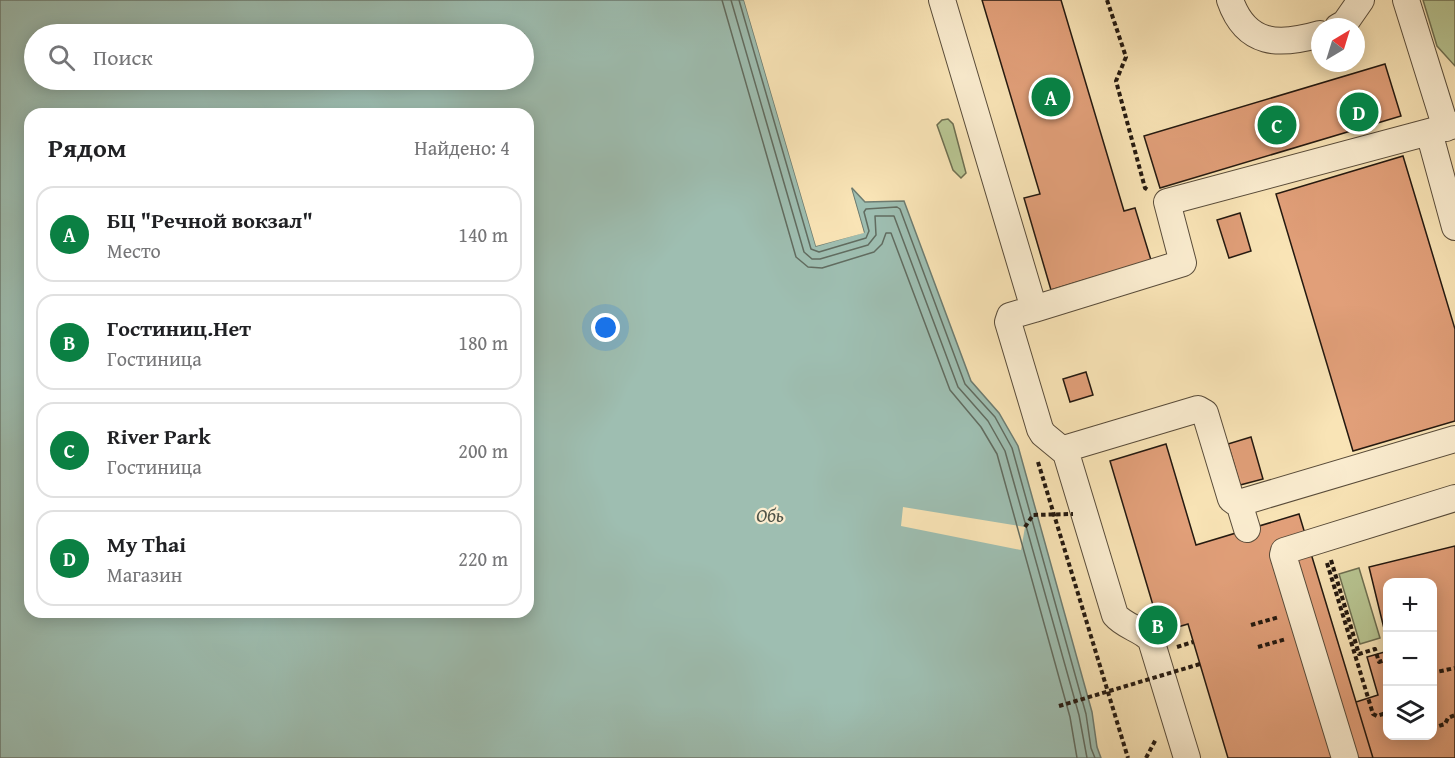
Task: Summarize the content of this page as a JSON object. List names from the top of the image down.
{
  "water": ["Обь"],
  "north": "top right",
  "page": {
    "search": "Поиск",
    "pins": [
      "A",
      "D",
      "C",
      "B"
    ],
    "heading": ["Рядом", "Найдено: 4"],
    "list": [
      {
        "mark": "A",
        "name": "БЦ \"Речной вокзал\"",
        "note": "Место",
        "value": "140 m"
      },
      {
        "mark": "B",
        "name": "Гостиниц.Нет",
        "note": "Гостиница",
        "value": "180 m"
      },
      {
        "mark": "C",
        "name": "River Park",
        "note": "Гостиница",
        "value": "200 m"
      },
      {
        "mark": "D",
        "name": "My Thai",
        "note": "Магазин",
        "value": "220 m"
      }
    ],
    "map_buttons": ["+", "−"]
  }
}
